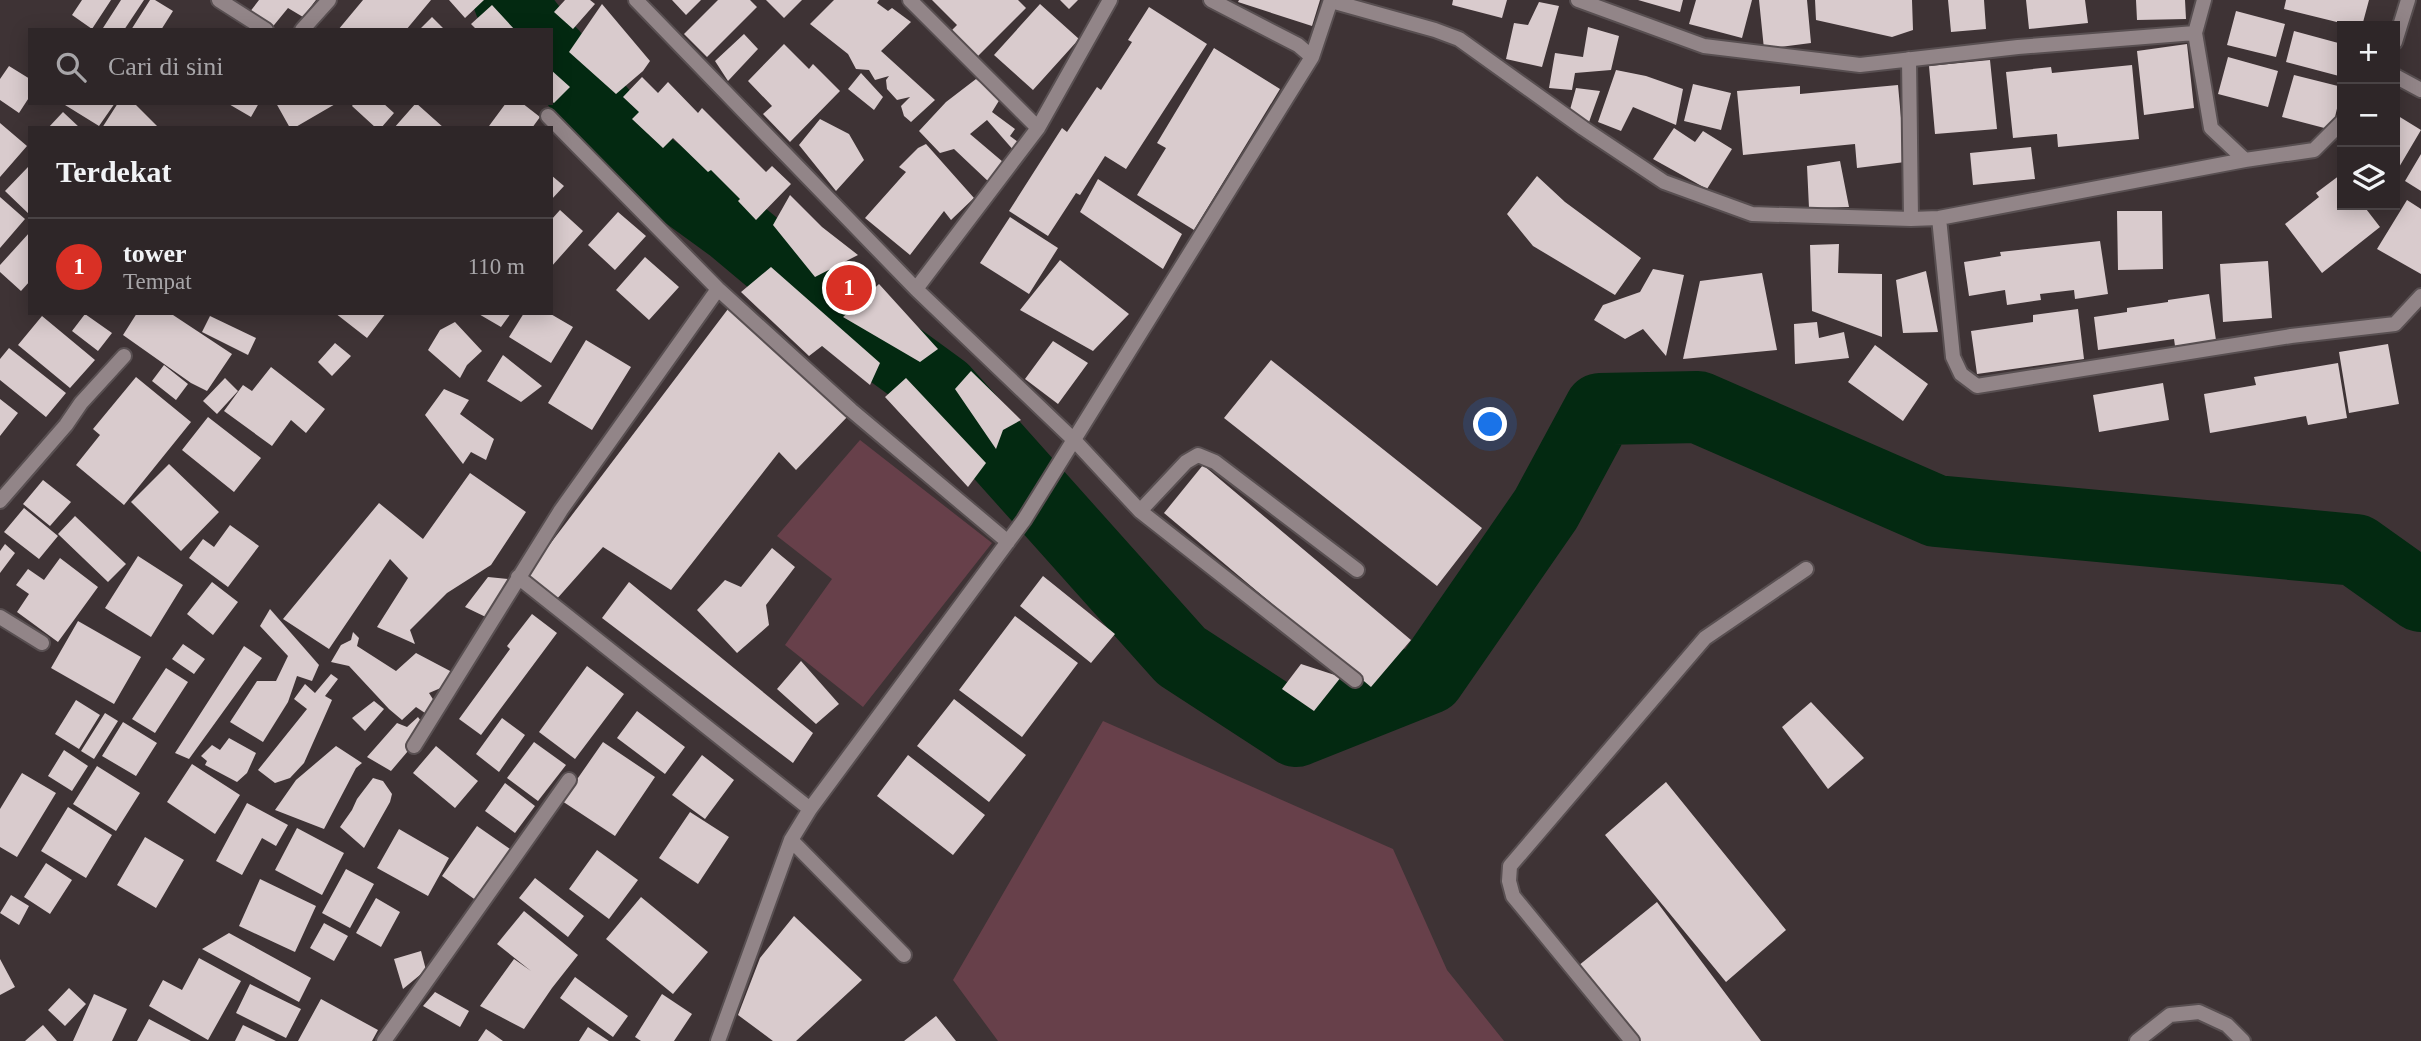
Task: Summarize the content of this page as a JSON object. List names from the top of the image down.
{
  "page": {
    "map_buttons": ["+", "−"],
    "search": "Cari di sini",
    "heading": "Terdekat",
    "list": [
      {
        "mark": "1",
        "name": "tower",
        "note": "Tempat",
        "value": "110 m"
      }
    ],
    "pins": "1"
  }
}
